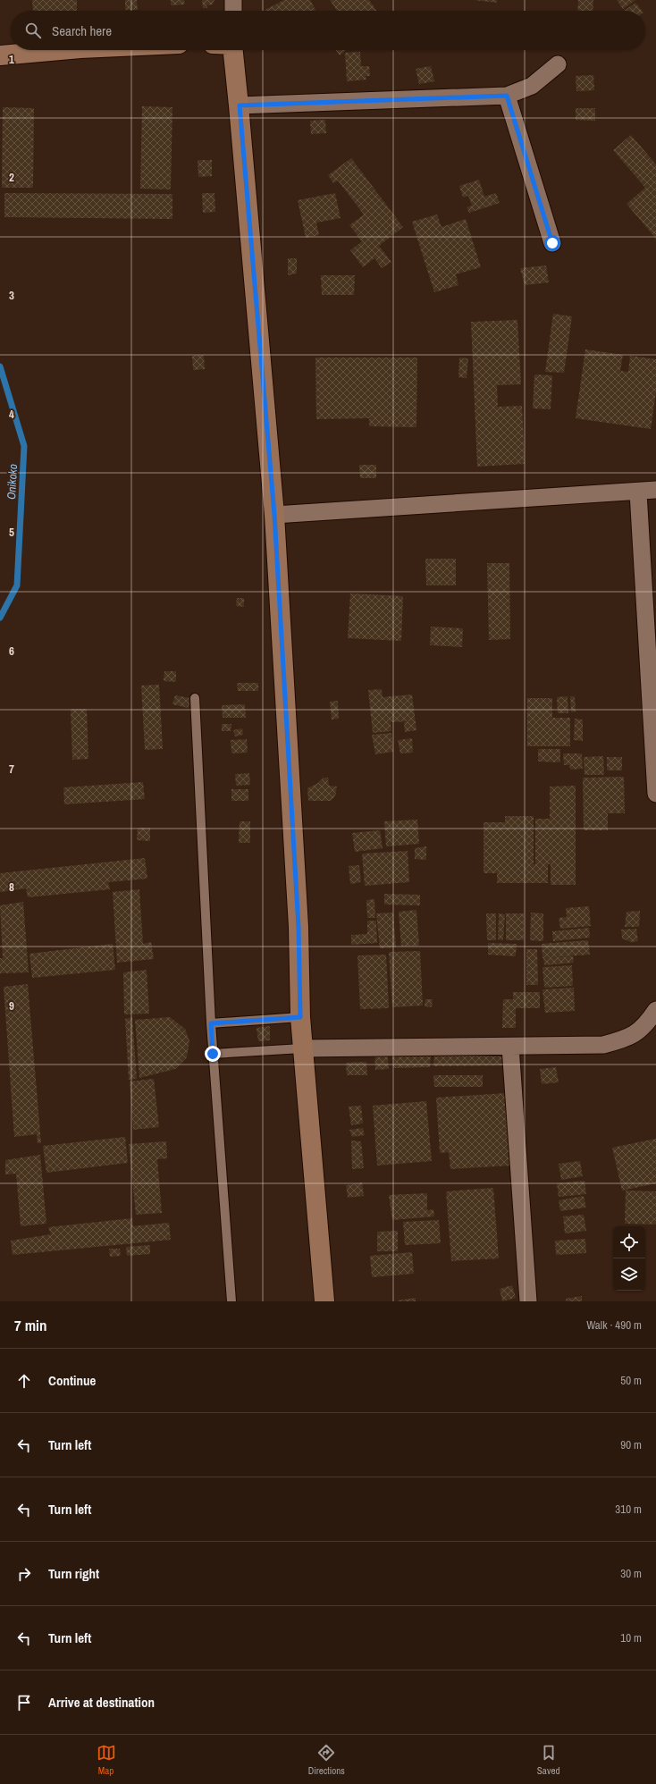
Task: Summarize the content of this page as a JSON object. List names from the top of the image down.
{
  "water": ["Onikoko"],
  "page": {
    "search": "Search here",
    "heading": ["7 min", "Walk · 490 m"],
    "list": [
      ["Continue", "50 m"],
      ["Turn left", "90 m"],
      ["Turn left", "310 m"],
      ["Turn right", "30 m"],
      ["Turn left", "10 m"],
      "Arrive at destination"
    ],
    "nav": ["Map", "Directions", "Saved"]
  },
  "grid": {
    "rows": [
      "1",
      "2",
      "3",
      "4",
      "5",
      "6",
      "7",
      "8",
      "9"
    ]
  }
}
